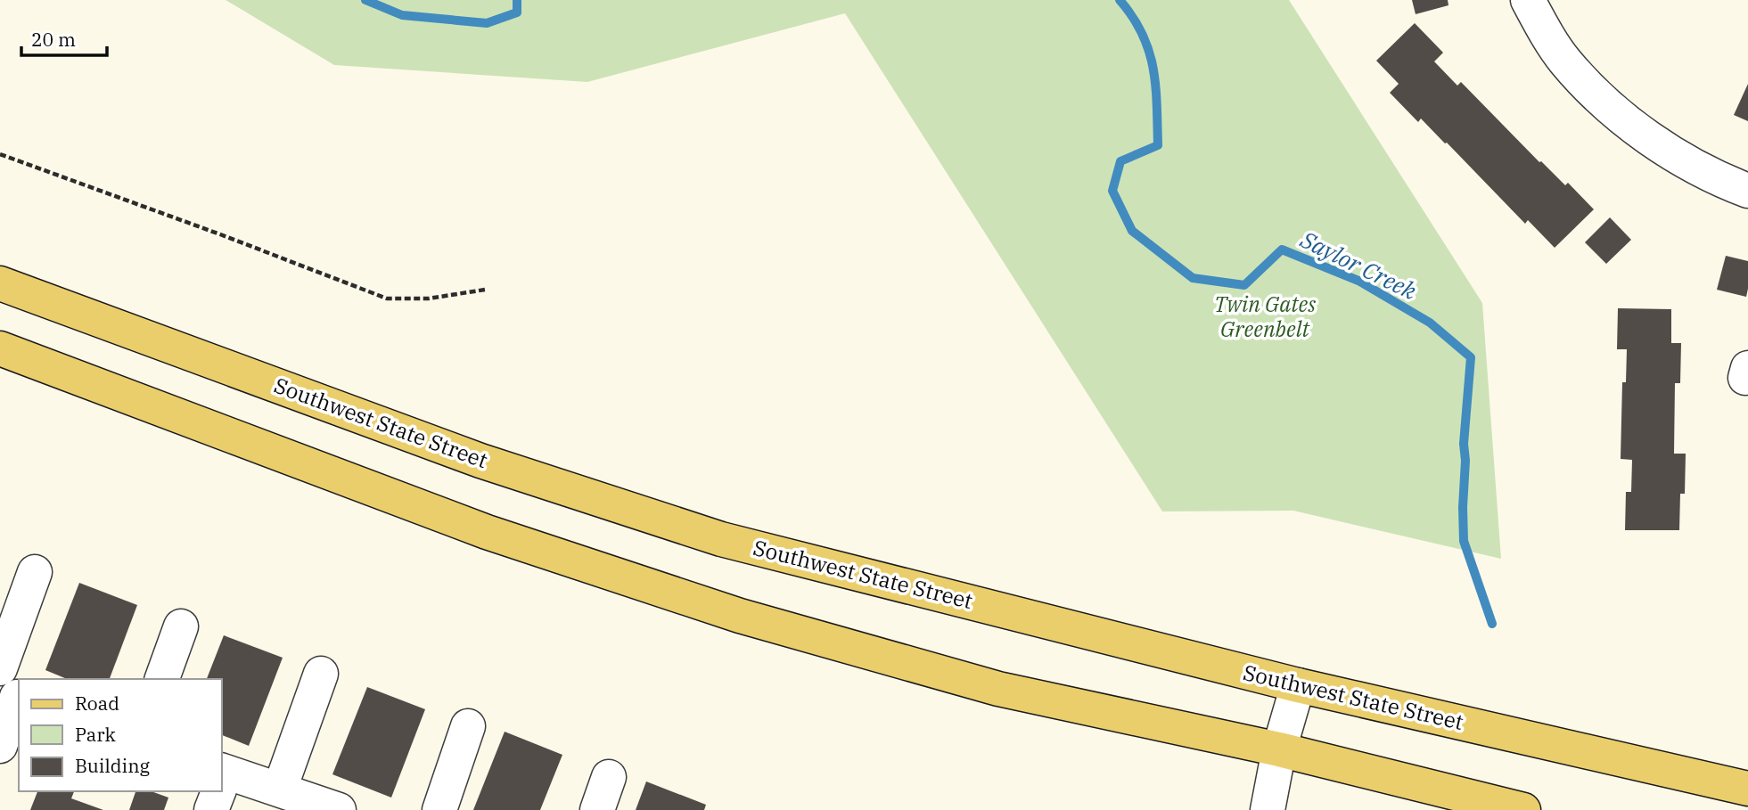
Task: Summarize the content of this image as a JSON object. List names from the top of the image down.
{
  "streets": {
    "main road": ["Southwest State Street"]
  },
  "water": ["Saylor Creek"],
  "parks": ["Twin Gates Greenbelt"],
  "legend": ["Road", "Park", "Building"],
  "scale_bar": "20 m"
}
